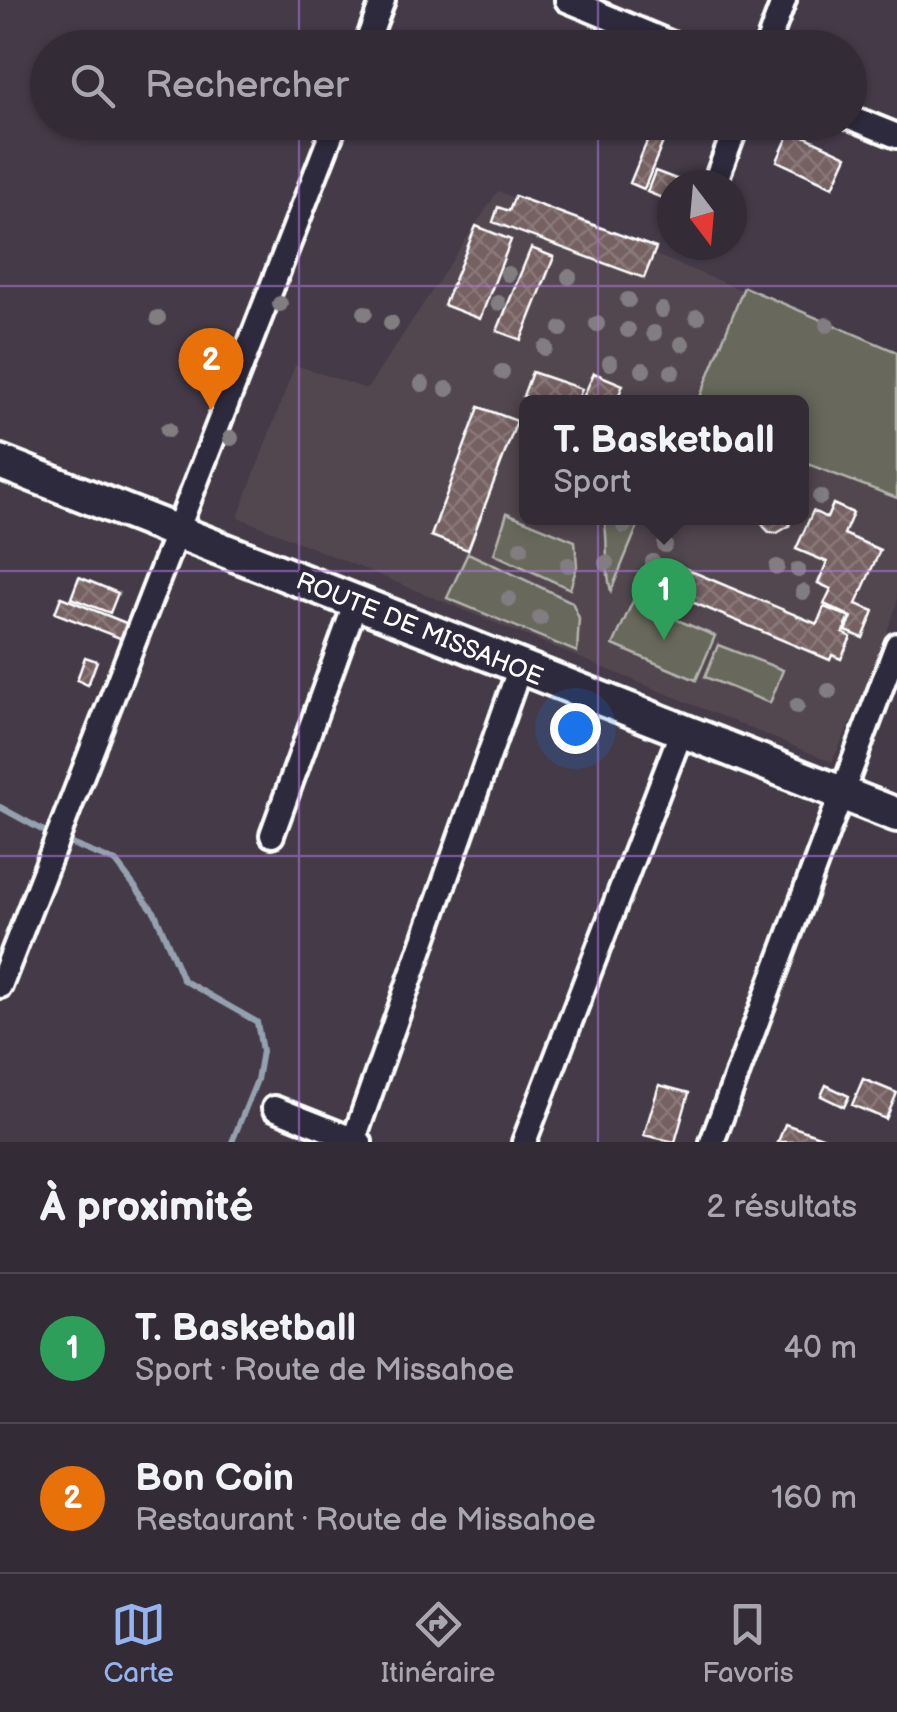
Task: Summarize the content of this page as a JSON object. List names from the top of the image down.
{
  "streets": {
    "main road": ["ROUTE DE MISSAHOE"]
  },
  "north": "bottom",
  "page": {
    "search": "Rechercher",
    "pins": ["2", "1"],
    "popup": ["T. Basketball", "Sport"],
    "heading": ["À proximité", "2 résultats"],
    "list": [
      {
        "mark": "1",
        "name": "T. Basketball",
        "note": "Sport · Route de Missahoe",
        "value": "40 m"
      },
      {
        "mark": "2",
        "name": "Bon Coin",
        "note": "Restaurant · Route de Missahoe",
        "value": "160 m"
      }
    ],
    "nav": ["Carte", "Itinéraire", "Favoris"]
  }
}
